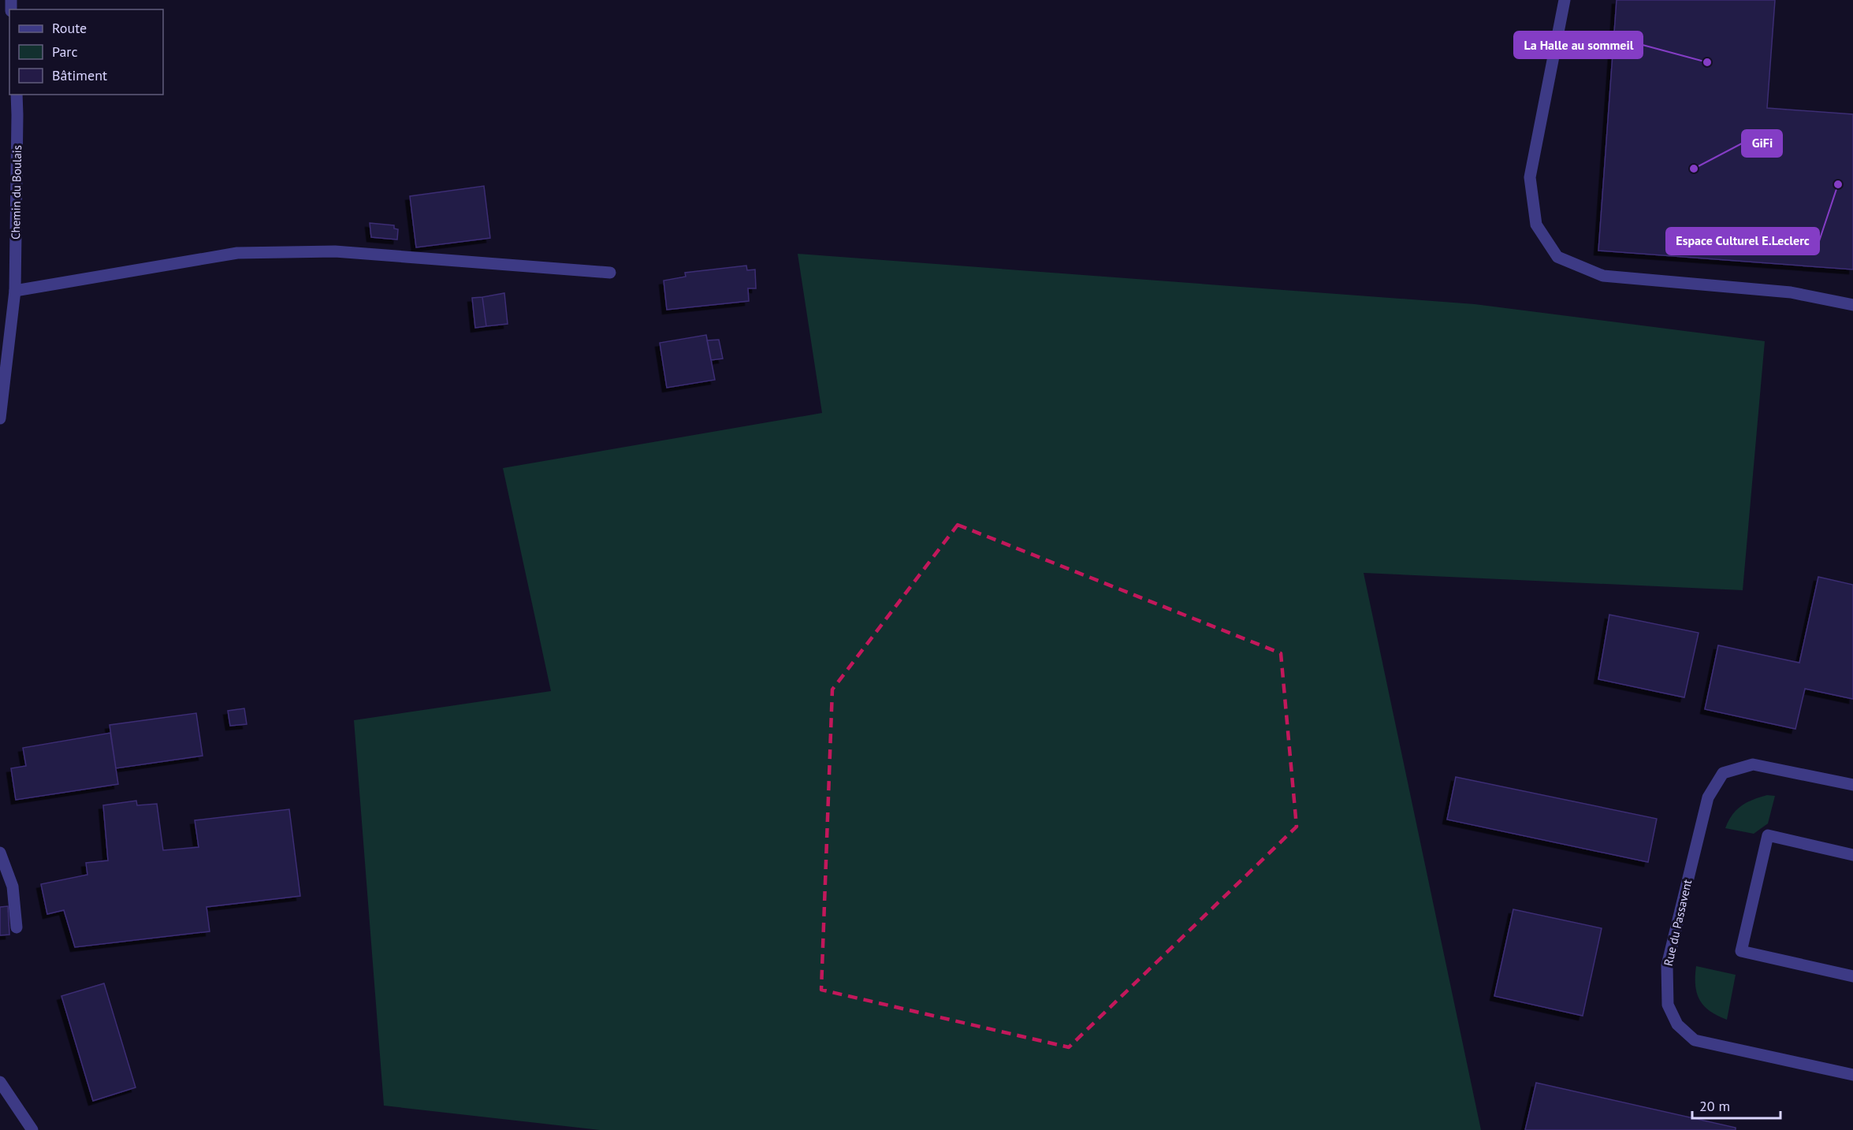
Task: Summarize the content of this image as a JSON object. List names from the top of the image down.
{
  "streets": {
    "street": ["Chemin du Boulais", "Rue du Passavent"]
  },
  "places": ["La Halle au sommeil", "GiFi", "Espace Culturel E.Leclerc"],
  "legend": ["Route", "Parc", "Bâtiment"],
  "scale_bar": "20 m"
}
